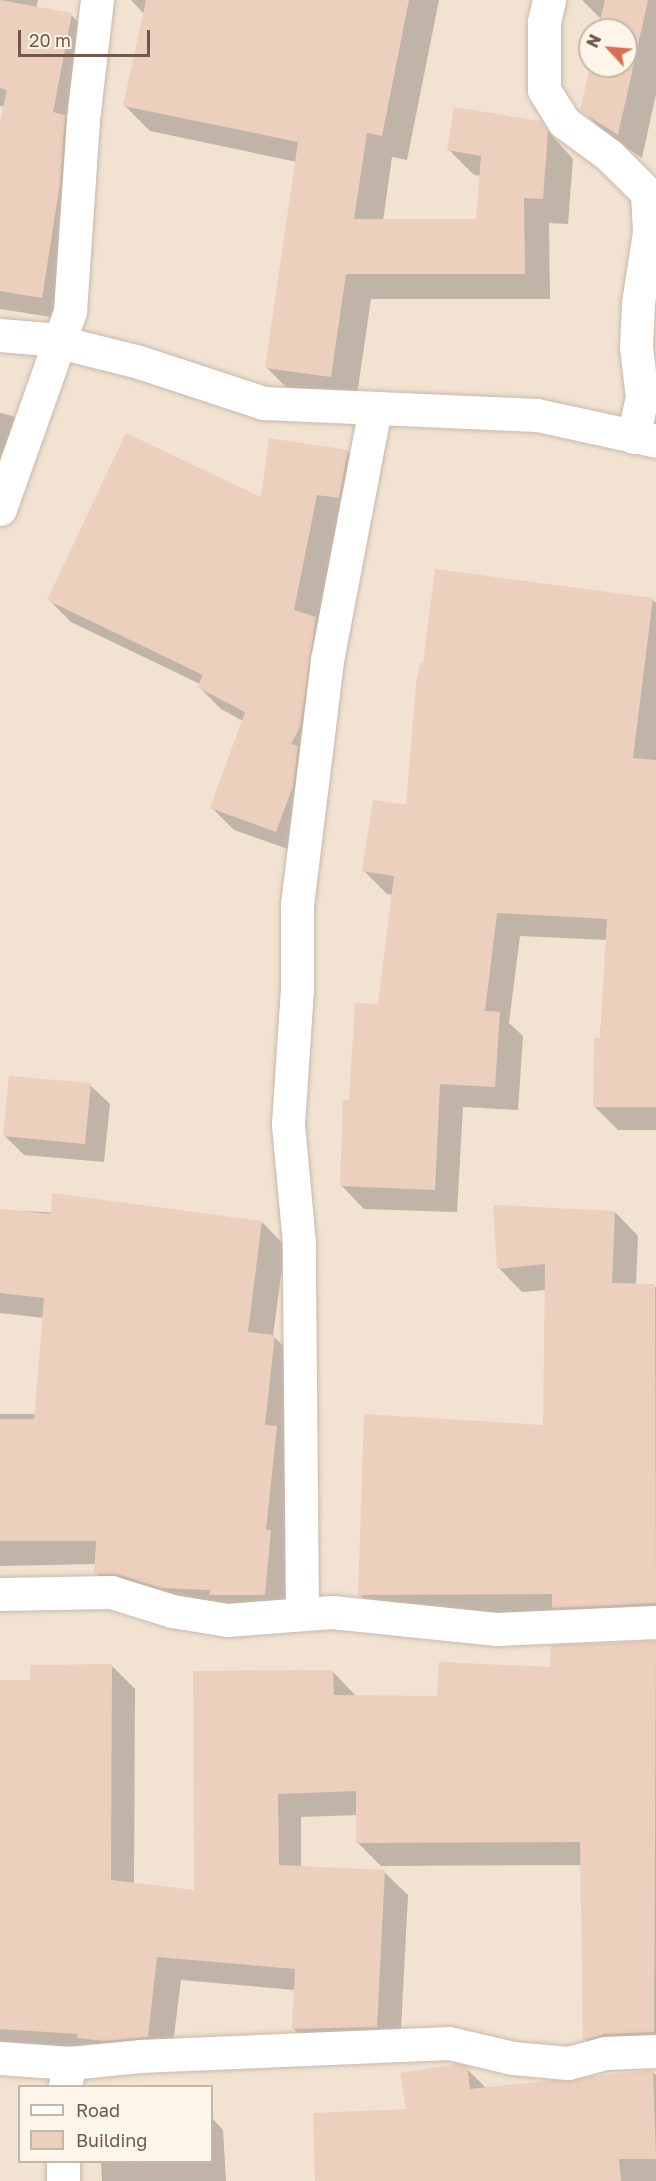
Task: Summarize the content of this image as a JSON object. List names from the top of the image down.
{
  "legend": ["Road", "Building"],
  "scale_bar": "20 m",
  "north": "top left"
}
